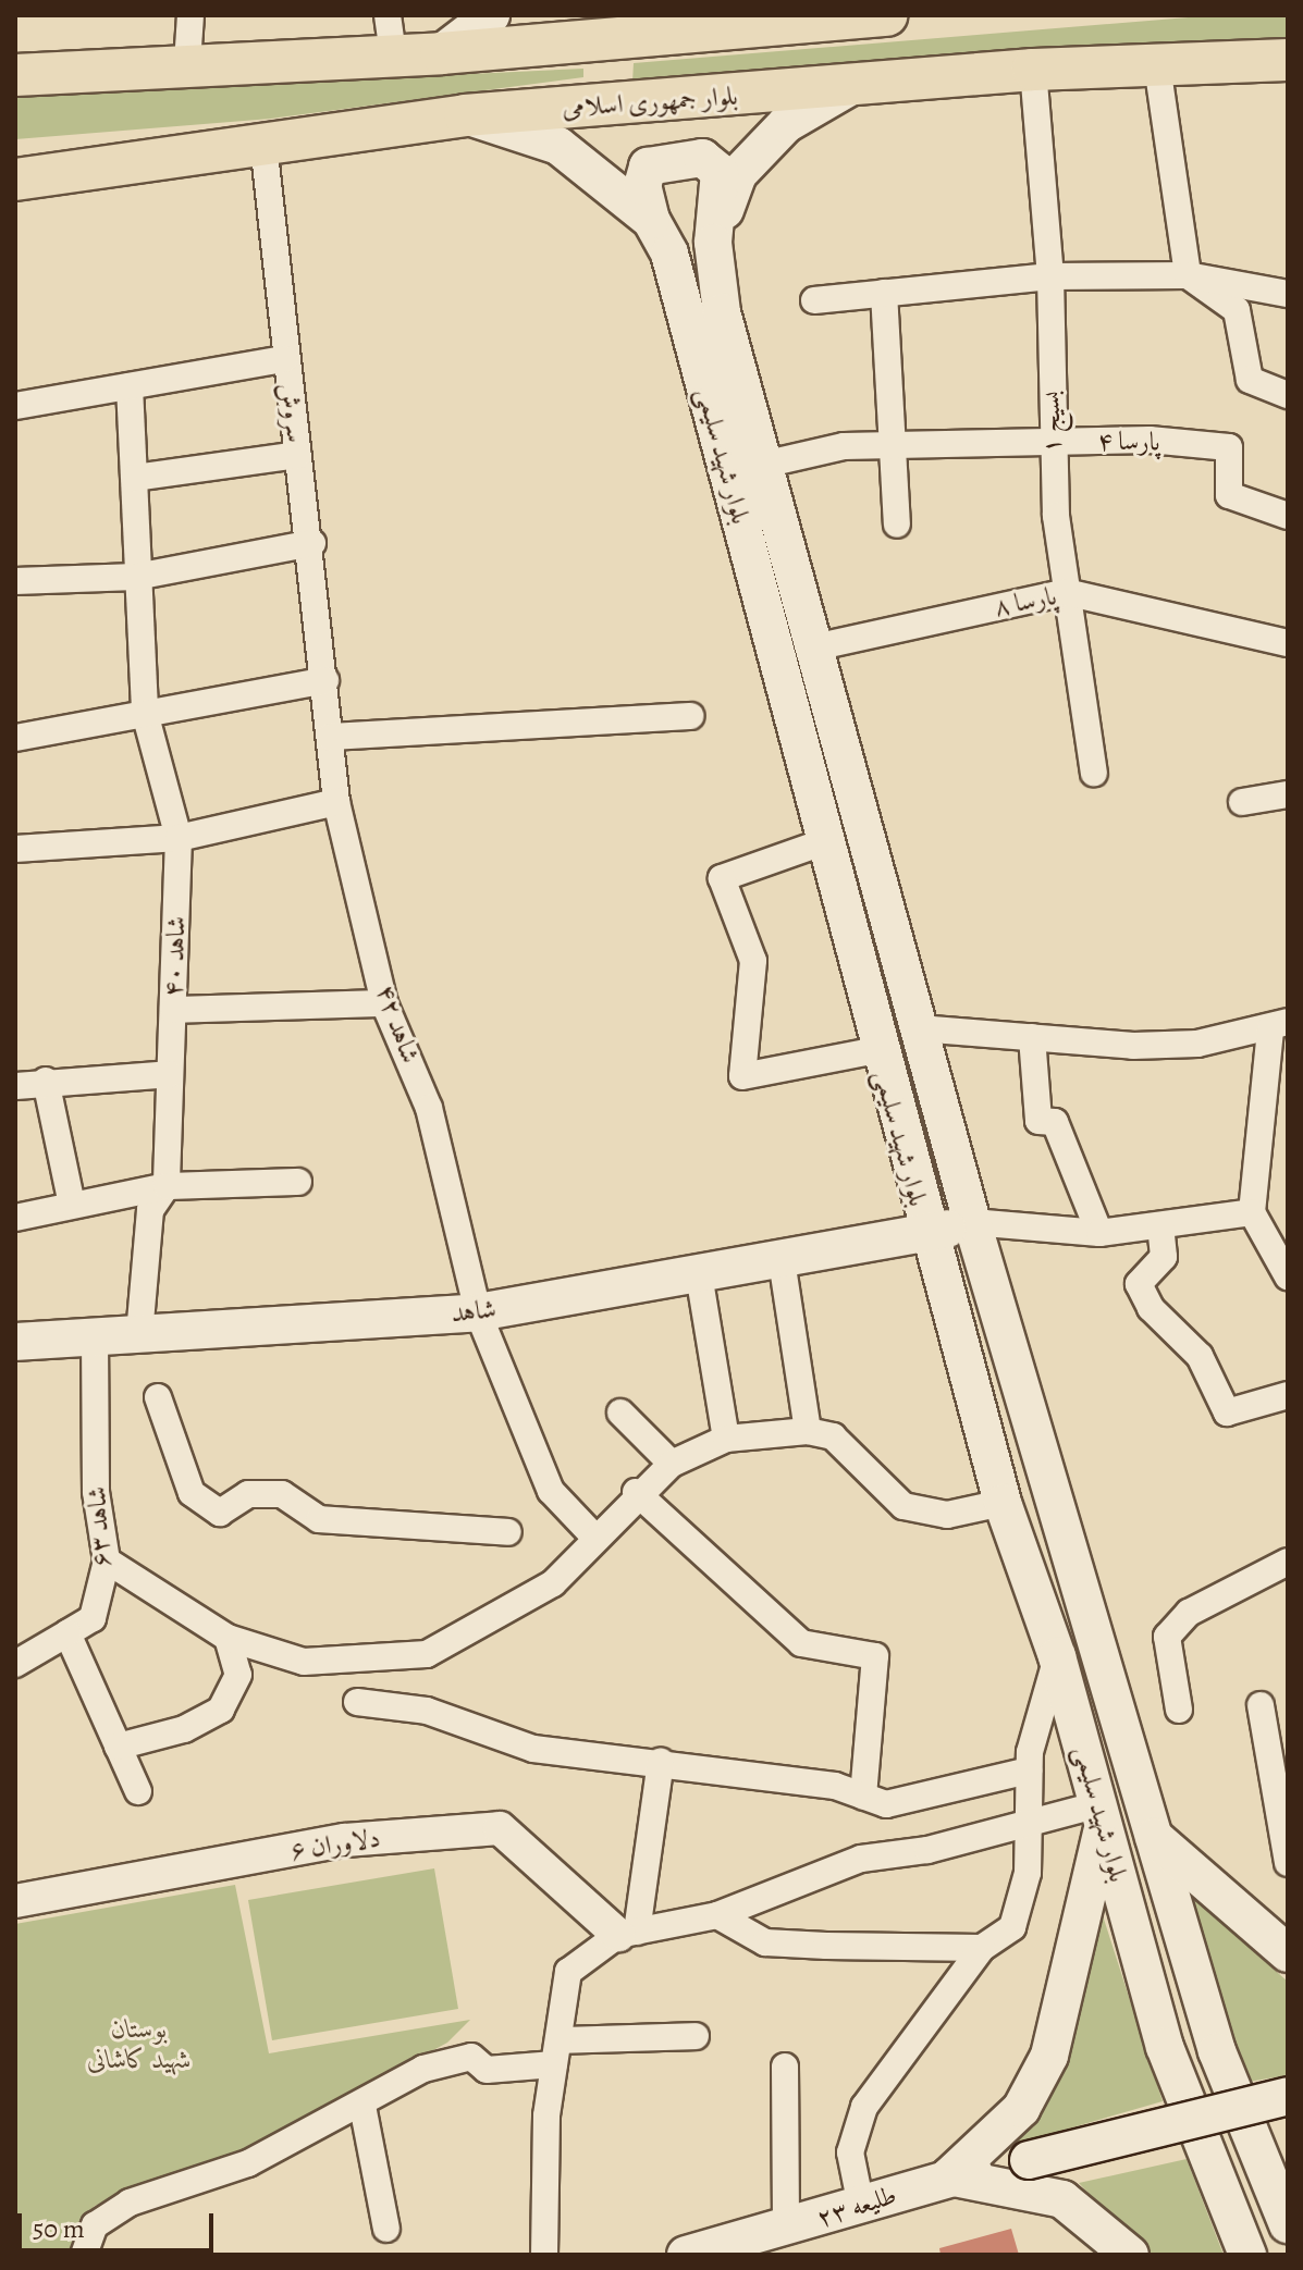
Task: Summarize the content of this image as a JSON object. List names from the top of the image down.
{
  "streets": {
    "main road": [
      "بلوار جمهوری اسلامی",
      "بلوار شهید سلیمی",
      "شاهد",
      "طلیعه ۲۳"
    ],
    "street": [
      "سروش",
      "بسیج ۱",
      "پارسا ۴",
      "پارسا ۸",
      "شاهد ۴۰",
      "شاهد ۴۲",
      "شاهد ۶۳",
      "دلاوران ۶"
    ]
  },
  "crossings": [
    ["بلوار جمهوری اسلامی", "سروش"],
    ["بلوار جمهوری اسلامی", "بسیج ۱"],
    ["بلوار جمهوری اسلامی", "بلوار شهید سلیمی"],
    ["سروش", "شاهد ۴۲"],
    ["بسیج ۱", "پارسا ۴"],
    ["بسیج ۱", "پارسا ۸"],
    ["پارسا ۴", "بلوار شهید سلیمی"],
    ["بلوار شهید سلیمی", "پارسا ۸"],
    ["بلوار شهید سلیمی", "شاهد"],
    ["شاهد ۴۰", "شاهد"],
    ["شاهد ۴۲", "شاهد"],
    ["شاهد", "شاهد ۶۳"]
  ],
  "parks": ["بوستان شهید کاشانی"],
  "scale_bar": "50 m"
}
